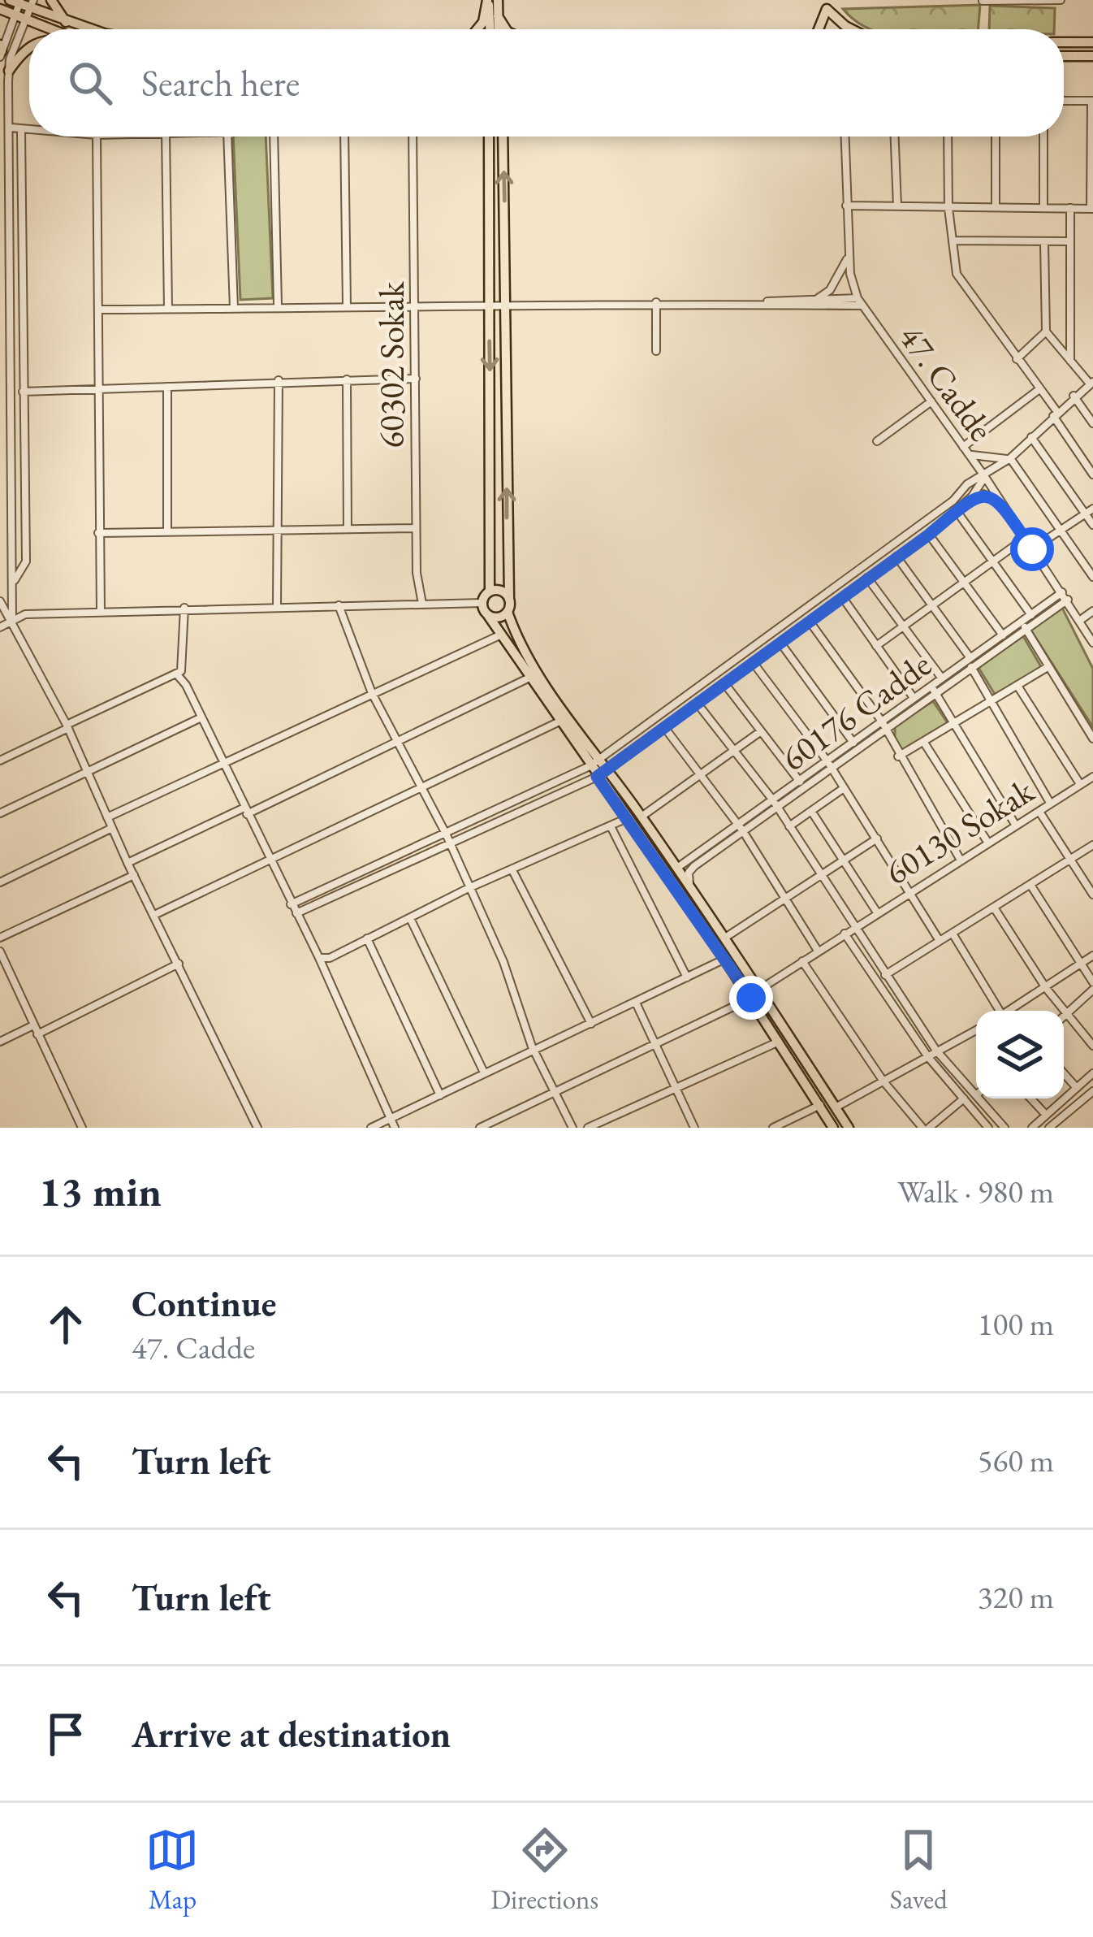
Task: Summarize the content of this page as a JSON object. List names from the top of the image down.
{
  "streets": {
    "street": [
      "60302 Sokak",
      "47. Cadde",
      "60176 Cadde",
      "60130 Sokak"
    ]
  },
  "crossings": [
    ["47. Cadde", "60176 Cadde"]
  ],
  "page": {
    "search": "Search here",
    "heading": ["13 min", "Walk · 980 m"],
    "list": [
      ["Continue", "47. Cadde", "100 m"],
      ["Turn left", "560 m"],
      ["Turn left", "320 m"],
      "Arrive at destination"
    ],
    "nav": ["Map", "Directions", "Saved"]
  }
}
